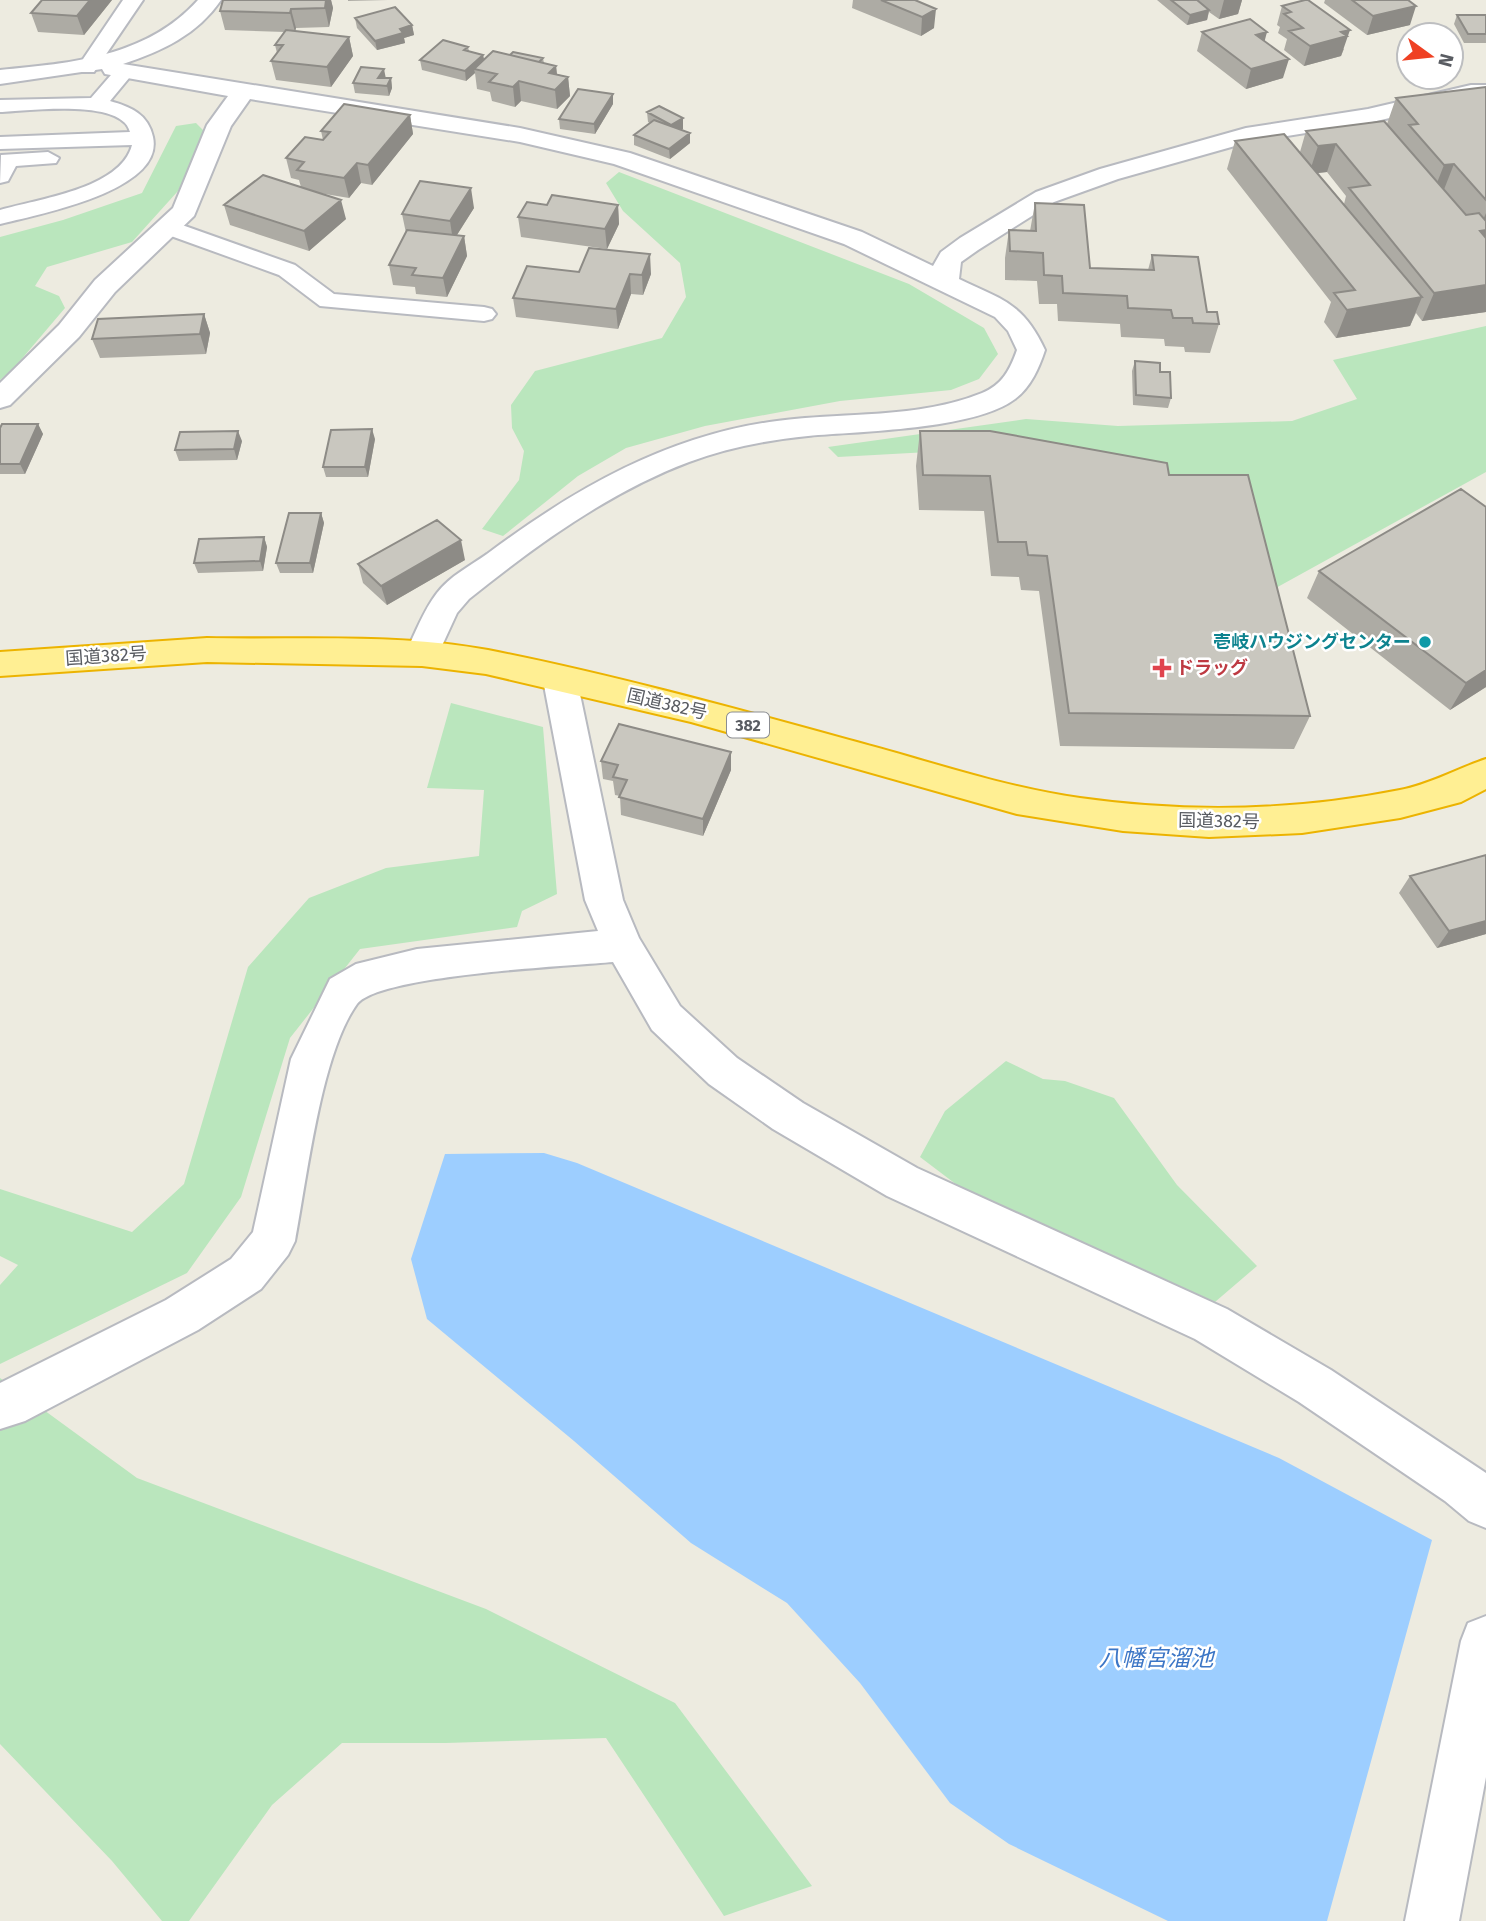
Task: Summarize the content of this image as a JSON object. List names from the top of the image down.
{
  "streets": {
    "highway": ["国道382号", "382"]
  },
  "water": ["八幡宮溜池"],
  "places": {
    "other": ["壱岐ハウジングセンター"],
    "health": ["ドラッグ"]
  },
  "north": "right"
}
